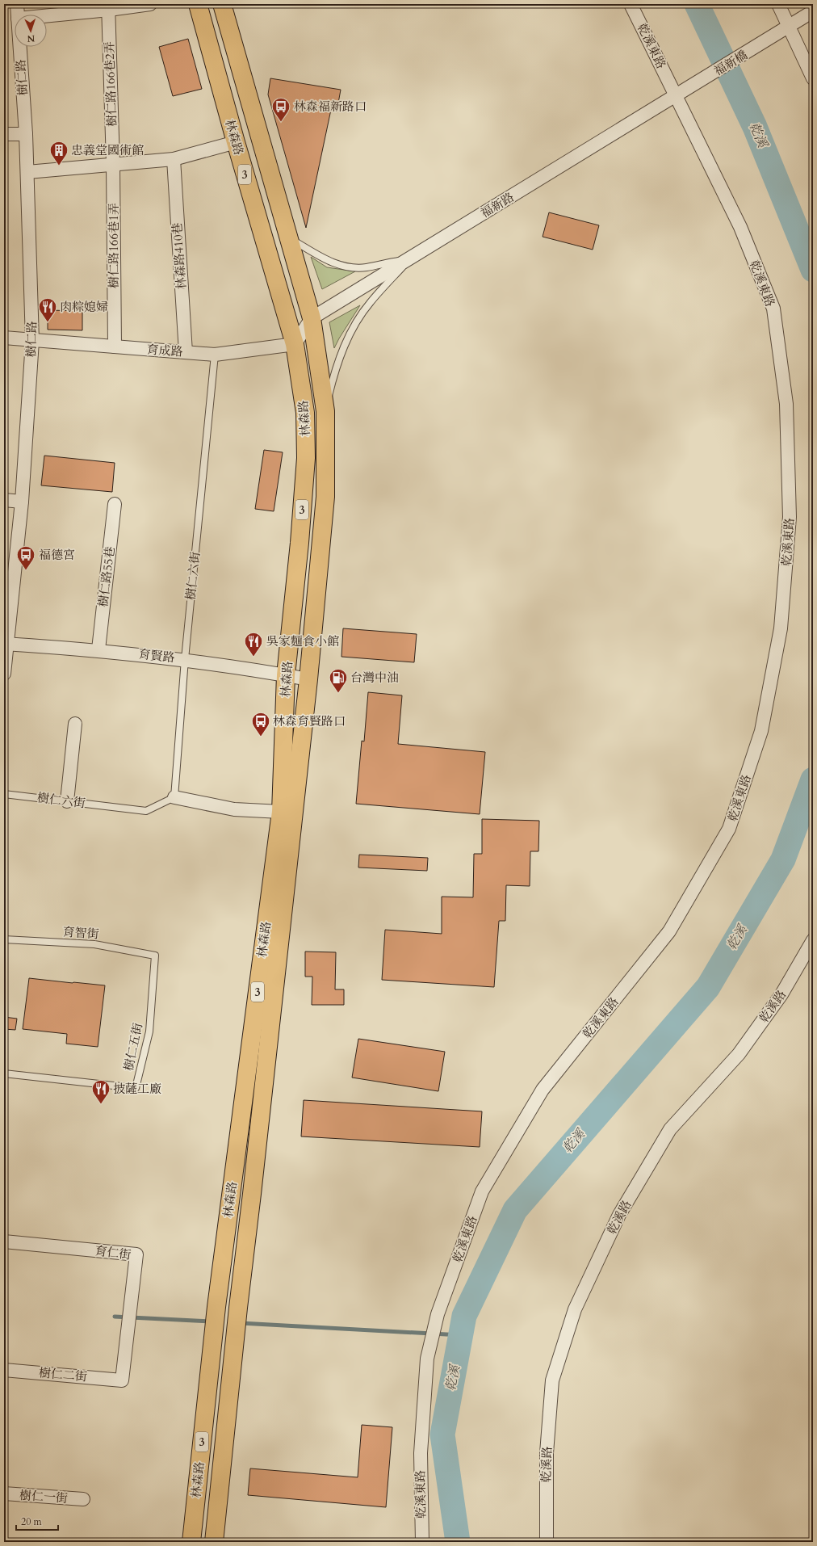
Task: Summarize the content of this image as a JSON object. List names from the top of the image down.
{
  "streets": {
    "main road": ["林森路", "3"],
    "street": [
      "乾溪東路",
      "福新橋",
      "樹仁路",
      "樹仁路166巷2弄",
      "福新路",
      "樹仁路166巷1弄",
      "林森路410巷",
      "育成路",
      "樹仁路55巷",
      "育賢路",
      "乾溪路",
      "育仁街",
      "樹仁二街",
      "樹仁一街"
    ],
    "lane": ["樹仁六街", "育智街", "樹仁五街"]
  },
  "crossings": [
    ["乾溪東路", "福新橋"],
    ["乾溪東路", "福新路"],
    ["福新橋", "福新路"],
    ["樹仁路", "育成路"],
    ["樹仁路", "育賢路"],
    ["樹仁路166巷2弄", "樹仁路166巷1弄"],
    ["林森路", "福新路"],
    ["林森路", "育成路"],
    ["林森路", "育賢路"],
    ["樹仁路166巷1弄", "育成路"],
    ["林森路410巷", "育成路"],
    ["育成路", "樹仁六街"],
    ["樹仁六街", "育賢路"],
    ["樹仁路55巷", "育賢路"],
    ["育智街", "樹仁五街"],
    ["育仁街", "樹仁二街"]
  ],
  "water": ["乾溪"],
  "places": {
    "bus stop": ["林森福新路口", "福德宮", "林森育賢路口"],
    "building": ["忠義堂國術館"],
    "restaurant": ["肉粽媳婦", "吳家麵食小館", "披薩工廠"],
    "fuel station": ["台灣中油"]
  },
  "scale_bar": "20 m",
  "north": "bottom"
}
